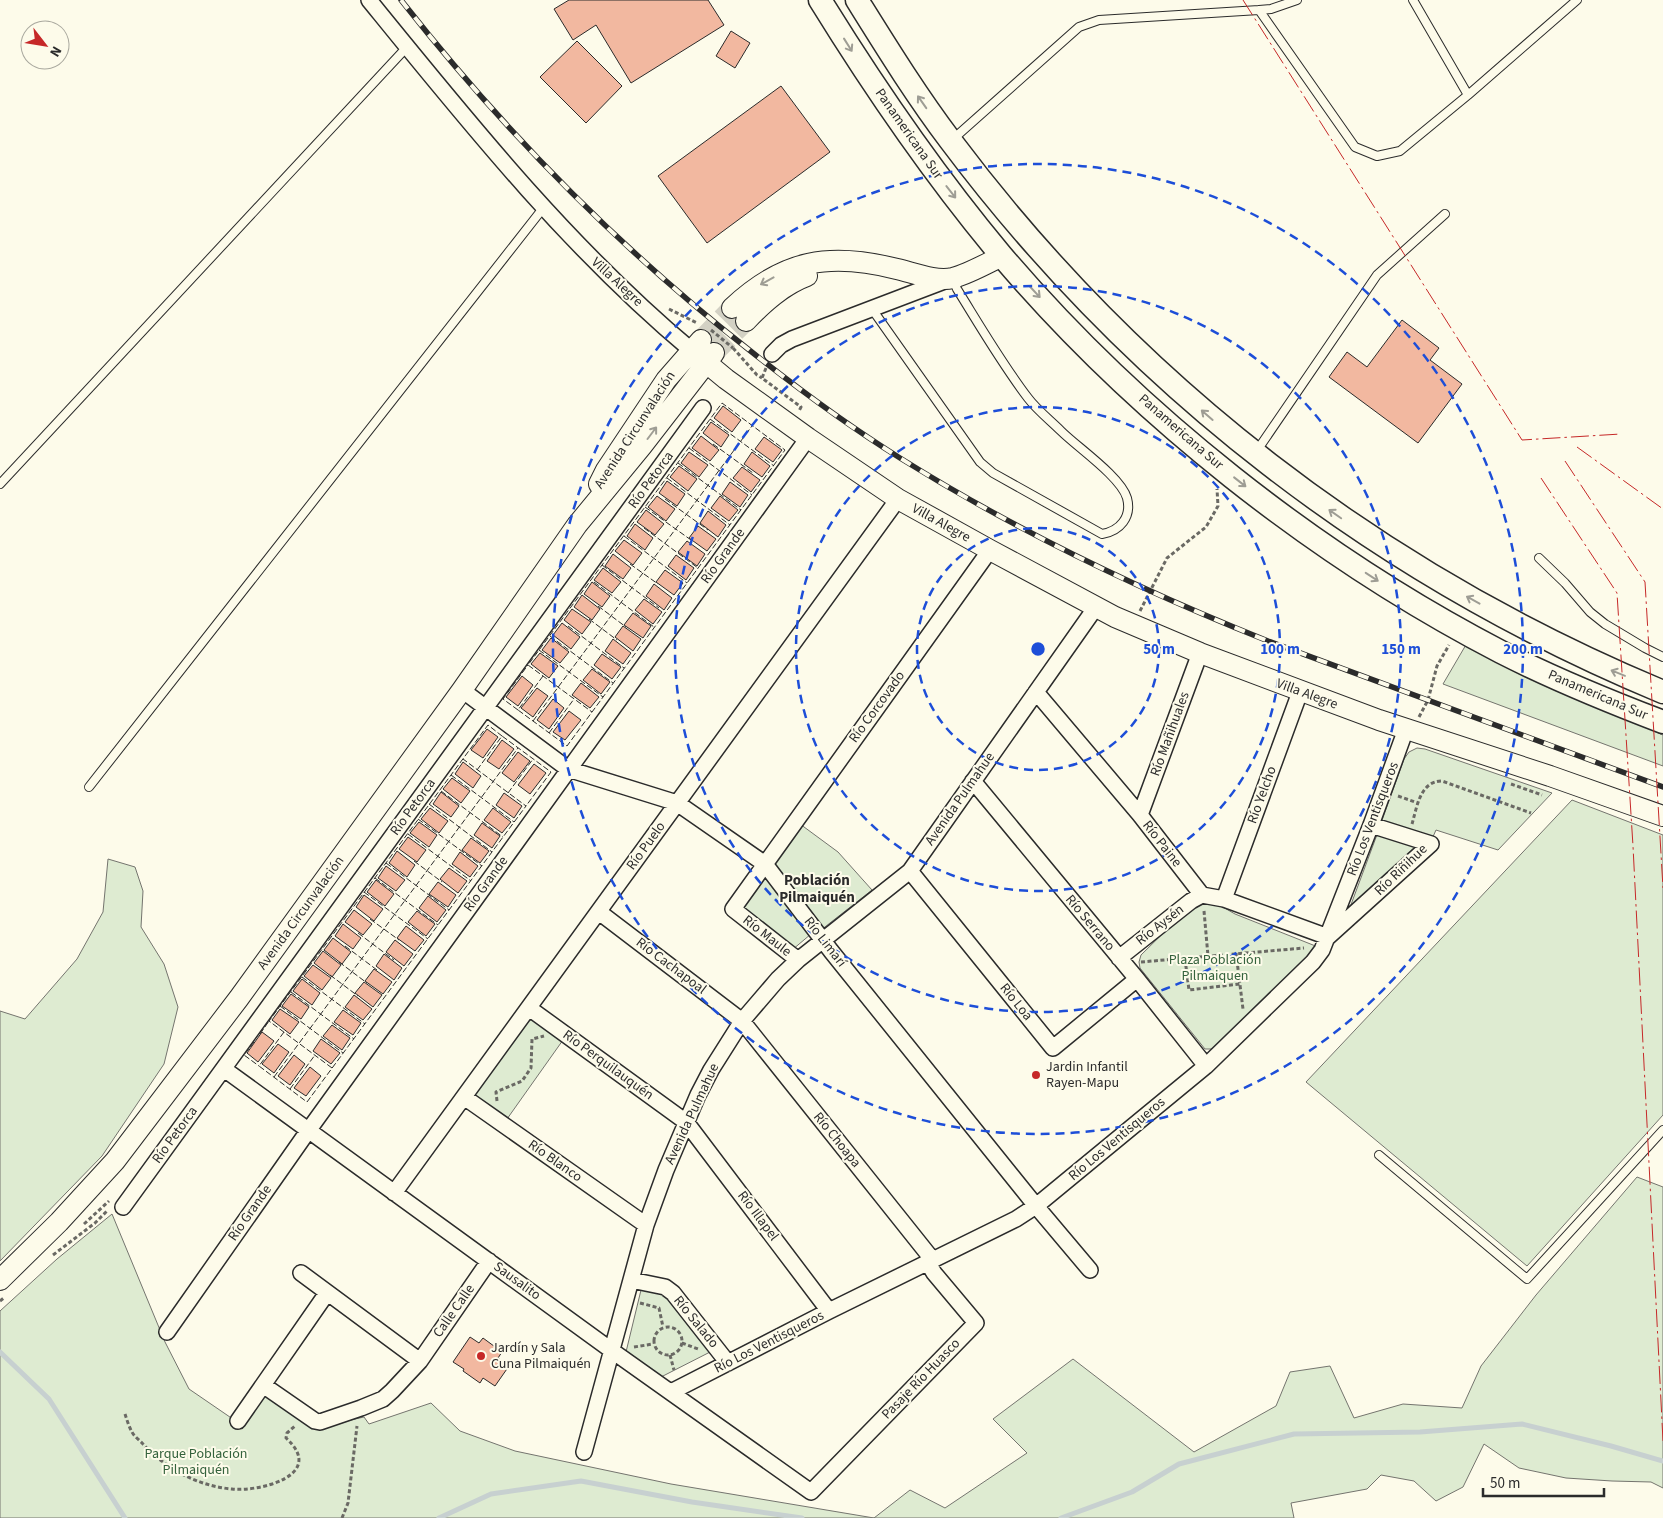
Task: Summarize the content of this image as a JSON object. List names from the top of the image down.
{
  "streets": {
    "main road": ["Panamericana Sur", "Villa Alegre", "Avenida Circunvalación"],
    "street": [
      "Río Petorca",
      "Río Grande",
      "Río Corcovado",
      "Río Mañihuales",
      "Río Yelcho",
      "Avenida Pulmahue",
      "Río Los Ventisqueros",
      "Río Paine",
      "Río Puelo",
      "Río Riñihue",
      "Río Serrano",
      "Río Aysén",
      "Río Maule",
      "Río Limarí",
      "Río Cachapoal",
      "Río Loa",
      "Río Perquilauquén",
      "Río Choapa",
      "Río Blanco",
      "Río Illapel",
      "Sausalito",
      "Calle Calle",
      "Río Salado",
      "Pasaje Río Huasco"
    ]
  },
  "crossings": [
    ["Villa Alegre", "Avenida Circunvalación"],
    ["Villa Alegre", "Río Grande"],
    ["Villa Alegre", "Río Corcovado"],
    ["Villa Alegre", "Río Mañihuales"],
    ["Villa Alegre", "Río Yelcho"],
    ["Villa Alegre", "Avenida Pulmahue"],
    ["Villa Alegre", "Río Los Ventisqueros"],
    ["Villa Alegre", "Río Puelo"],
    ["Avenida Circunvalación", "Río Limarí"],
    ["Río Petorca", "Río Limarí"],
    ["Río Petorca", "Sausalito"],
    ["Río Grande", "Río Limarí"],
    ["Río Grande", "Sausalito"],
    ["Río Corcovado", "Río Maule"],
    ["Río Corcovado", "Río Limarí"],
    ["Río Mañihuales", "Río Paine"],
    ["Avenida Pulmahue", "Río Paine"],
    ["Avenida Pulmahue", "Río Serrano"],
    ["Avenida Pulmahue", "Río Maule"],
    ["Avenida Pulmahue", "Río Limarí"],
    ["Avenida Pulmahue", "Río Cachapoal"],
    ["Avenida Pulmahue", "Río Loa"],
    ["Avenida Pulmahue", "Río Perquilauquén"],
    ["Avenida Pulmahue", "Río Choapa"],
    ["Avenida Pulmahue", "Río Blanco"],
    ["Avenida Pulmahue", "Río Illapel"],
    ["Avenida Pulmahue", "Sausalito"],
    ["Avenida Pulmahue", "Río Salado"],
    ["Río Los Ventisqueros", "Río Riñihue"],
    ["Río Los Ventisqueros", "Río Serrano"],
    ["Río Los Ventisqueros", "Río Limarí"],
    ["Río Los Ventisqueros", "Río Choapa"],
    ["Río Los Ventisqueros", "Río Illapel"],
    ["Río Los Ventisqueros", "Sausalito"],
    ["Río Los Ventisqueros", "Río Salado"],
    ["Río Los Ventisqueros", "Pasaje Río Huasco"],
    ["Río Paine", "Río Aysén"],
    ["Río Puelo", "Río Limarí"],
    ["Río Puelo", "Río Cachapoal"],
    ["Río Puelo", "Río Perquilauquén"],
    ["Río Puelo", "Río Blanco"],
    ["Río Puelo", "Sausalito"],
    ["Río Serrano", "Río Aysén"],
    ["Río Serrano", "Río Loa"],
    ["Río Maule", "Río Limarí"],
    ["Río Cachapoal", "Río Choapa"],
    ["Río Perquilauquén", "Río Illapel"],
    ["Río Choapa", "Pasaje Río Huasco"],
    ["Sausalito", "Calle Calle"],
    ["Sausalito", "Pasaje Río Huasco"]
  ],
  "districts": ["Población Pilmaiquén"],
  "parks": ["Plaza Población Pilmaiquen", "Parque Población Pilmaiquén"],
  "places": ["Jardin Infantil Rayen-Mapu", "Jardín y Sala Cuna Pilmaiquén"],
  "scale_bar": "50 m",
  "north": "bottom right",
  "rings": [
    "50 m",
    "100 m",
    "150 m",
    "200 m"
  ]
}
